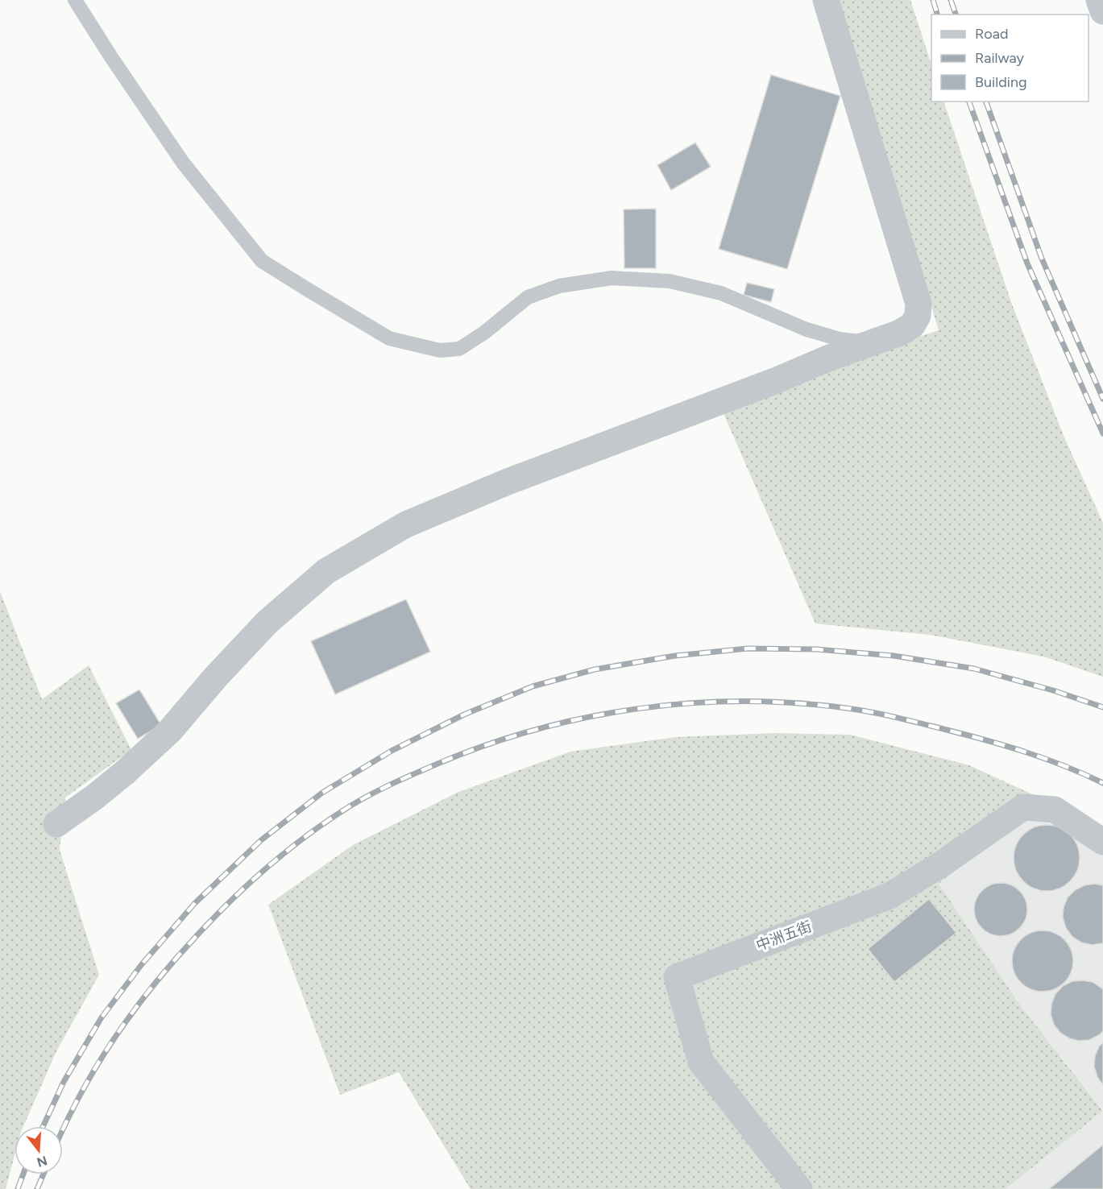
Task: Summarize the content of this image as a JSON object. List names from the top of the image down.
{
  "streets": {
    "street": ["中洲五街"]
  },
  "legend": ["Road", "Railway", "Building"],
  "north": "bottom"
}
